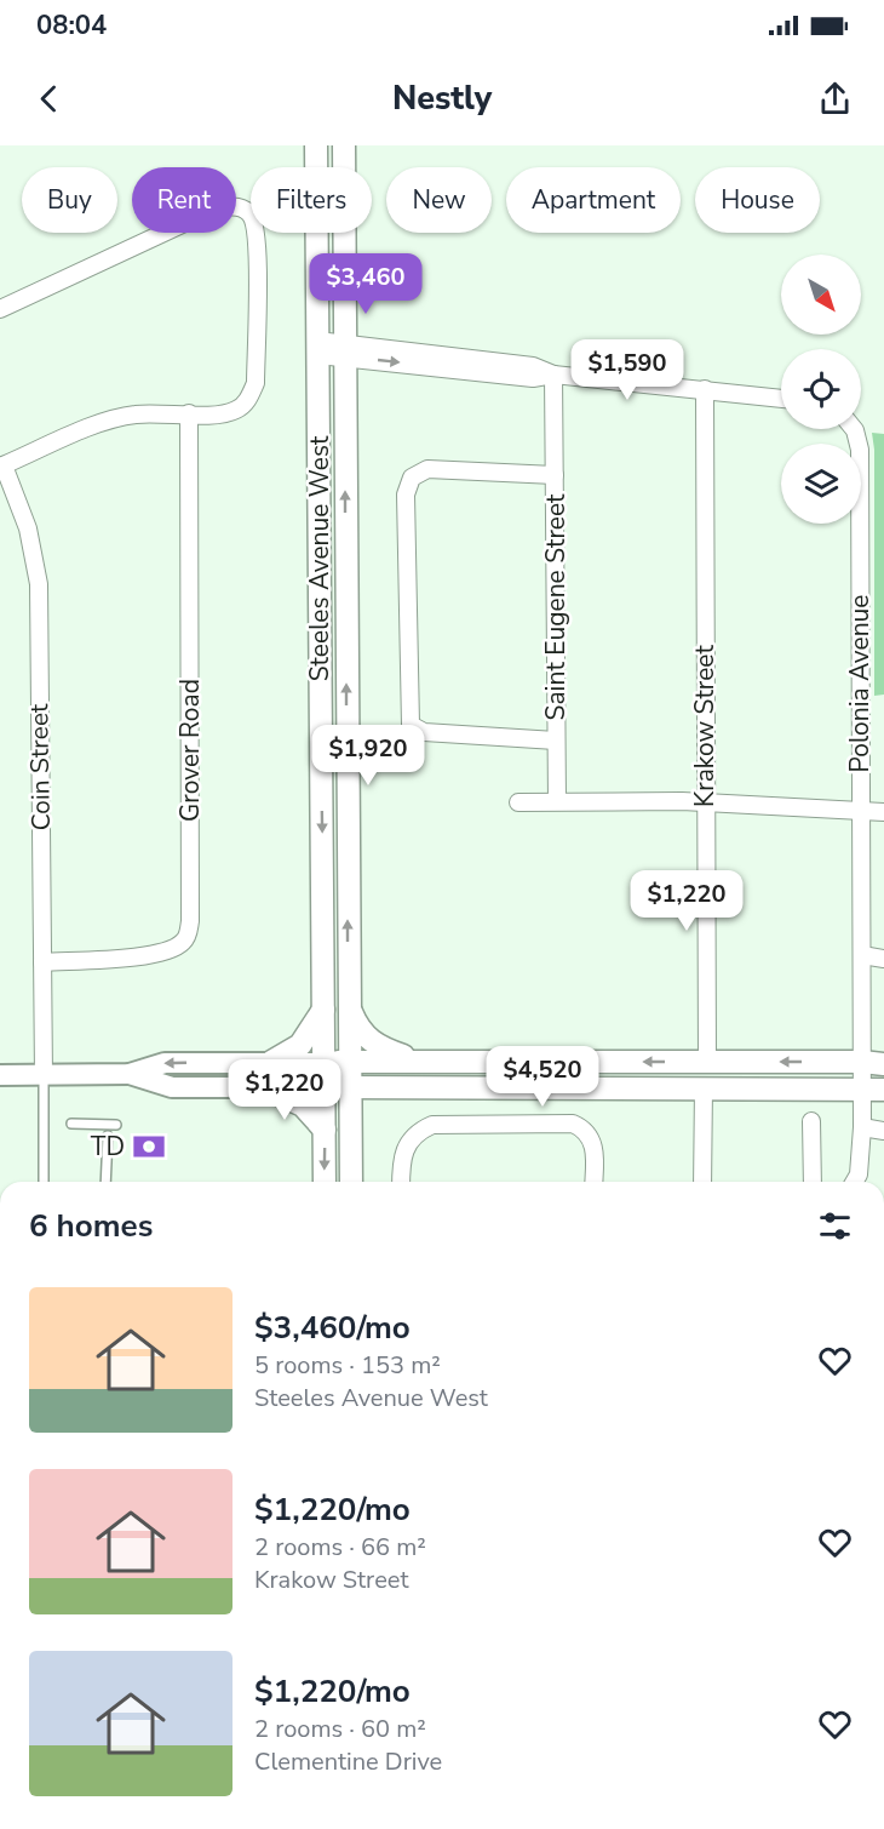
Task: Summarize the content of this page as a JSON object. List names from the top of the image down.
{
  "streets": {
    "main road": ["Steeles Avenue West"],
    "street": [
      "Saint Eugene Street",
      "Polonia Avenue",
      "Krakow Street",
      "Grover Road",
      "Coin Street"
    ]
  },
  "crossings": [
    ["Grover Road", "Coin Street"]
  ],
  "places": {
    "bank": ["TD"]
  },
  "north": "bottom right",
  "page": {
    "status": "08:04",
    "header": "Nestly",
    "chip": [
      "Buy",
      "Rent",
      "Filters",
      "New",
      "Apartment",
      "House"
    ],
    "price": [
      "$3,460",
      "$1,590",
      "$1,920",
      "$1,220",
      "$4,520",
      "$1,220"
    ],
    "heading": "6 homes",
    "list": [
      {
        "name": "$3,460/mo",
        "note": "5 rooms · 153 m² · Steeles Avenue West"
      },
      {
        "name": "$1,220/mo",
        "note": "2 rooms · 66 m² · Krakow Street"
      },
      {
        "name": "$1,220/mo",
        "note": "2 rooms · 60 m² · Clementine Drive"
      }
    ]
  }
}
